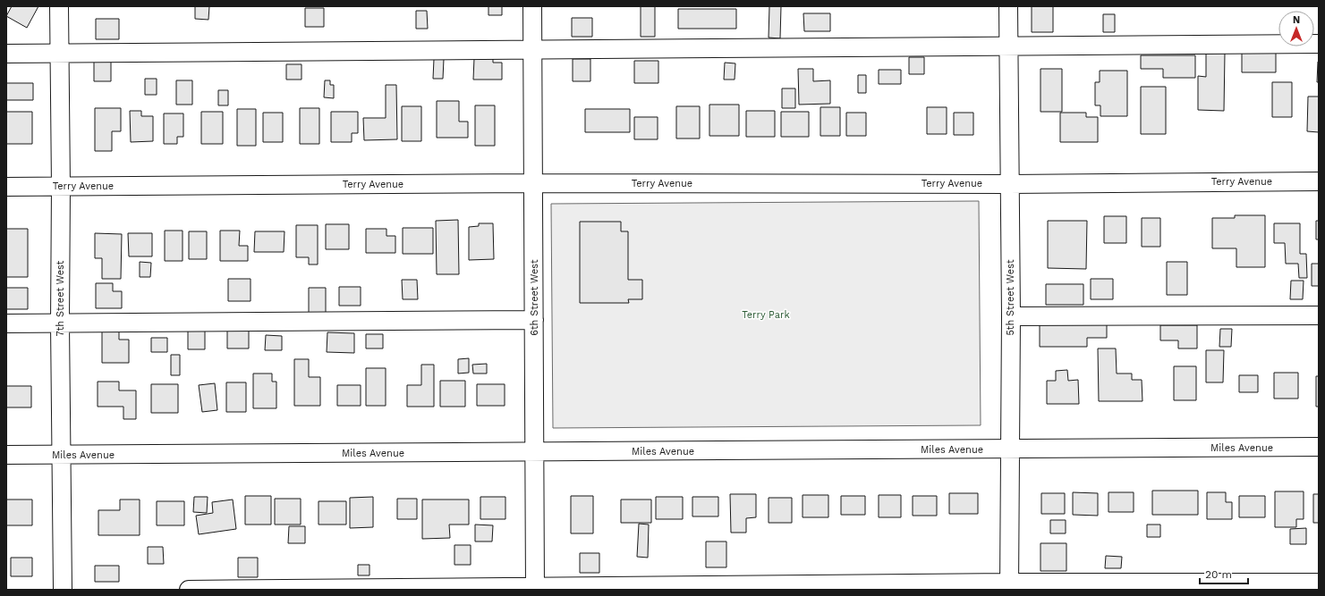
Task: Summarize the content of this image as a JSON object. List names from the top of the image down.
{
  "streets": {
    "street": [
      "Terry Avenue",
      "6th Street West",
      "5th Street West",
      "7th Street West",
      "Miles Avenue"
    ]
  },
  "crossings": [
    ["Terry Avenue", "6th Street West"],
    ["Terry Avenue", "5th Street West"],
    ["Terry Avenue", "7th Street West"],
    ["6th Street West", "Miles Avenue"],
    ["5th Street West", "Miles Avenue"],
    ["7th Street West", "Miles Avenue"]
  ],
  "parks": ["Terry Park"],
  "scale_bar": "20 m",
  "north": "top"
}
